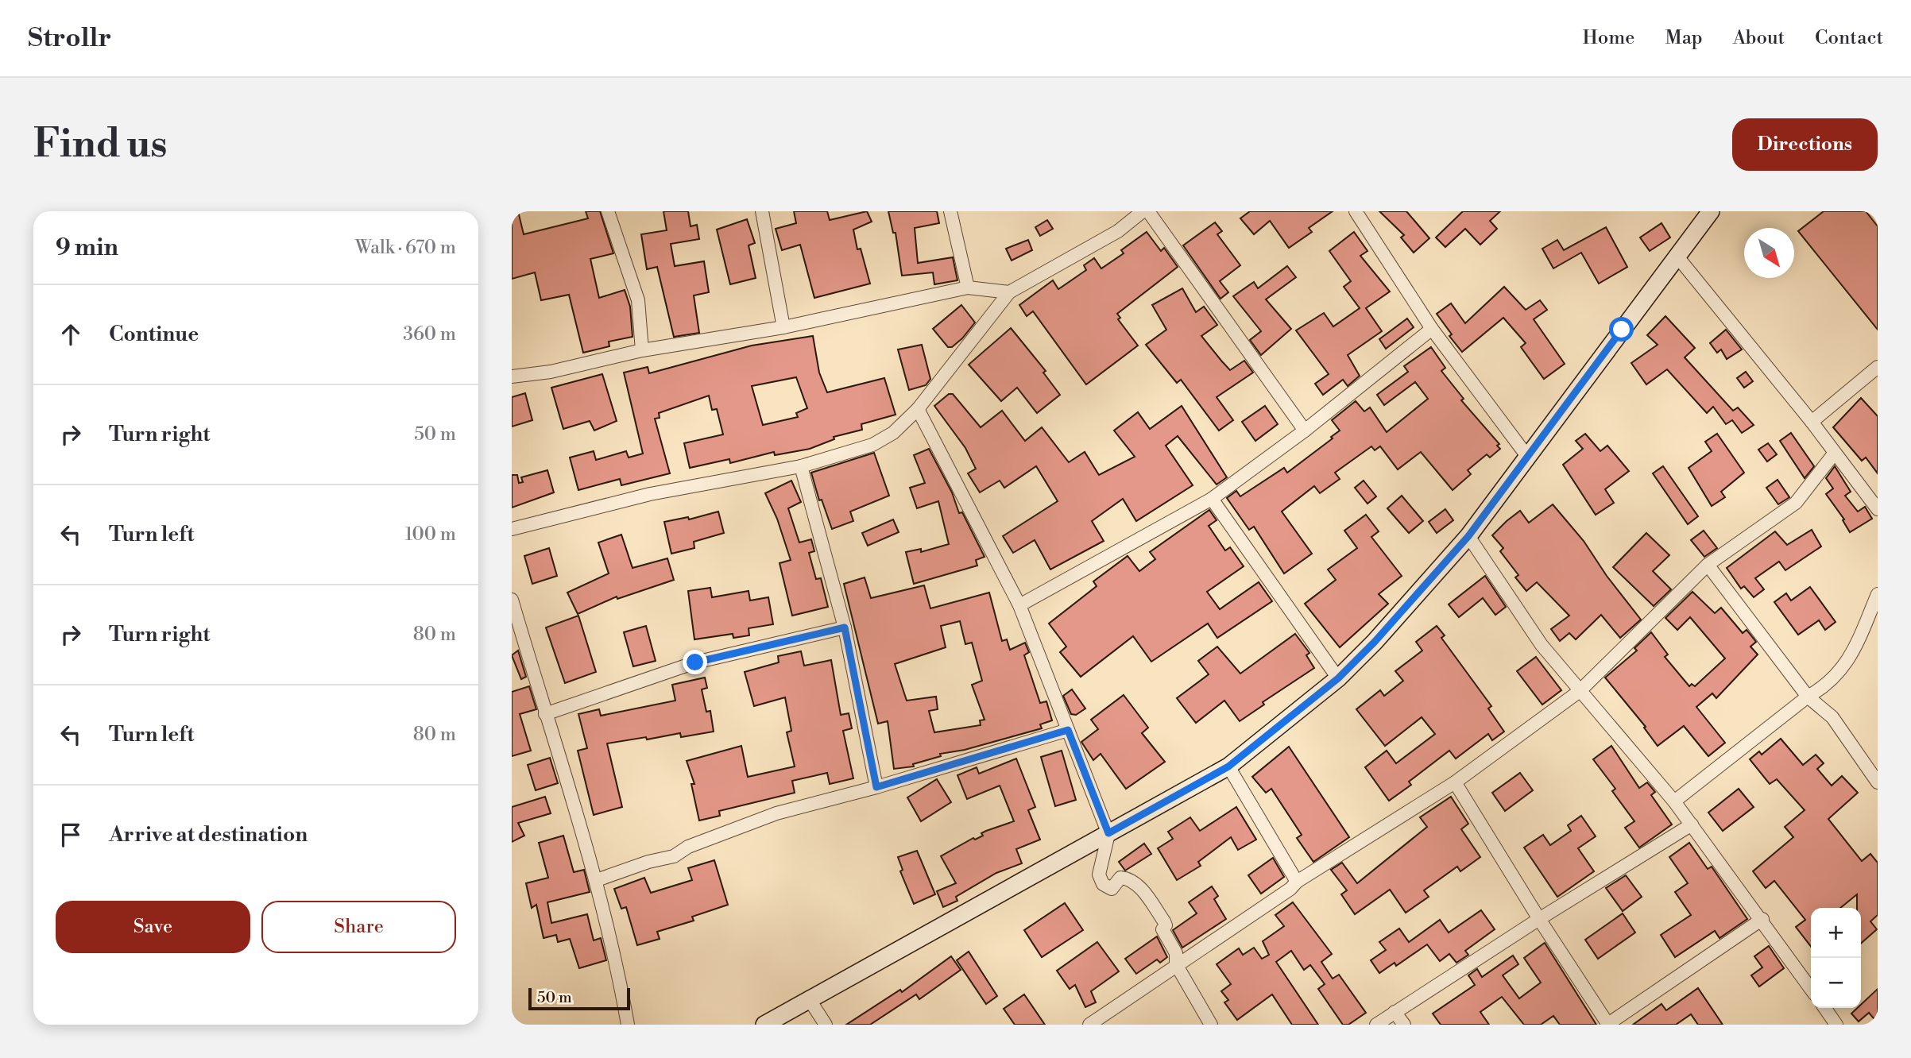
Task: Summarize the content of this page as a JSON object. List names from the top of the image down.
{
  "scale_bar": "50 m",
  "north": "bottom right",
  "page": {
    "header": "Strollr",
    "nav": [
      "Home",
      "Map",
      "About",
      "Contact"
    ],
    "buttons": [
      "Directions",
      ["Save", "Share"]
    ],
    "title": "Find us",
    "heading": ["9 min", "Walk · 670 m"],
    "list": [
      ["Continue", "360 m"],
      ["Turn right", "50 m"],
      ["Turn left", "100 m"],
      ["Turn right", "80 m"],
      ["Turn left", "80 m"],
      "Arrive at destination"
    ],
    "map_buttons": ["+", "−"],
    "scale": "50 m"
  }
}
